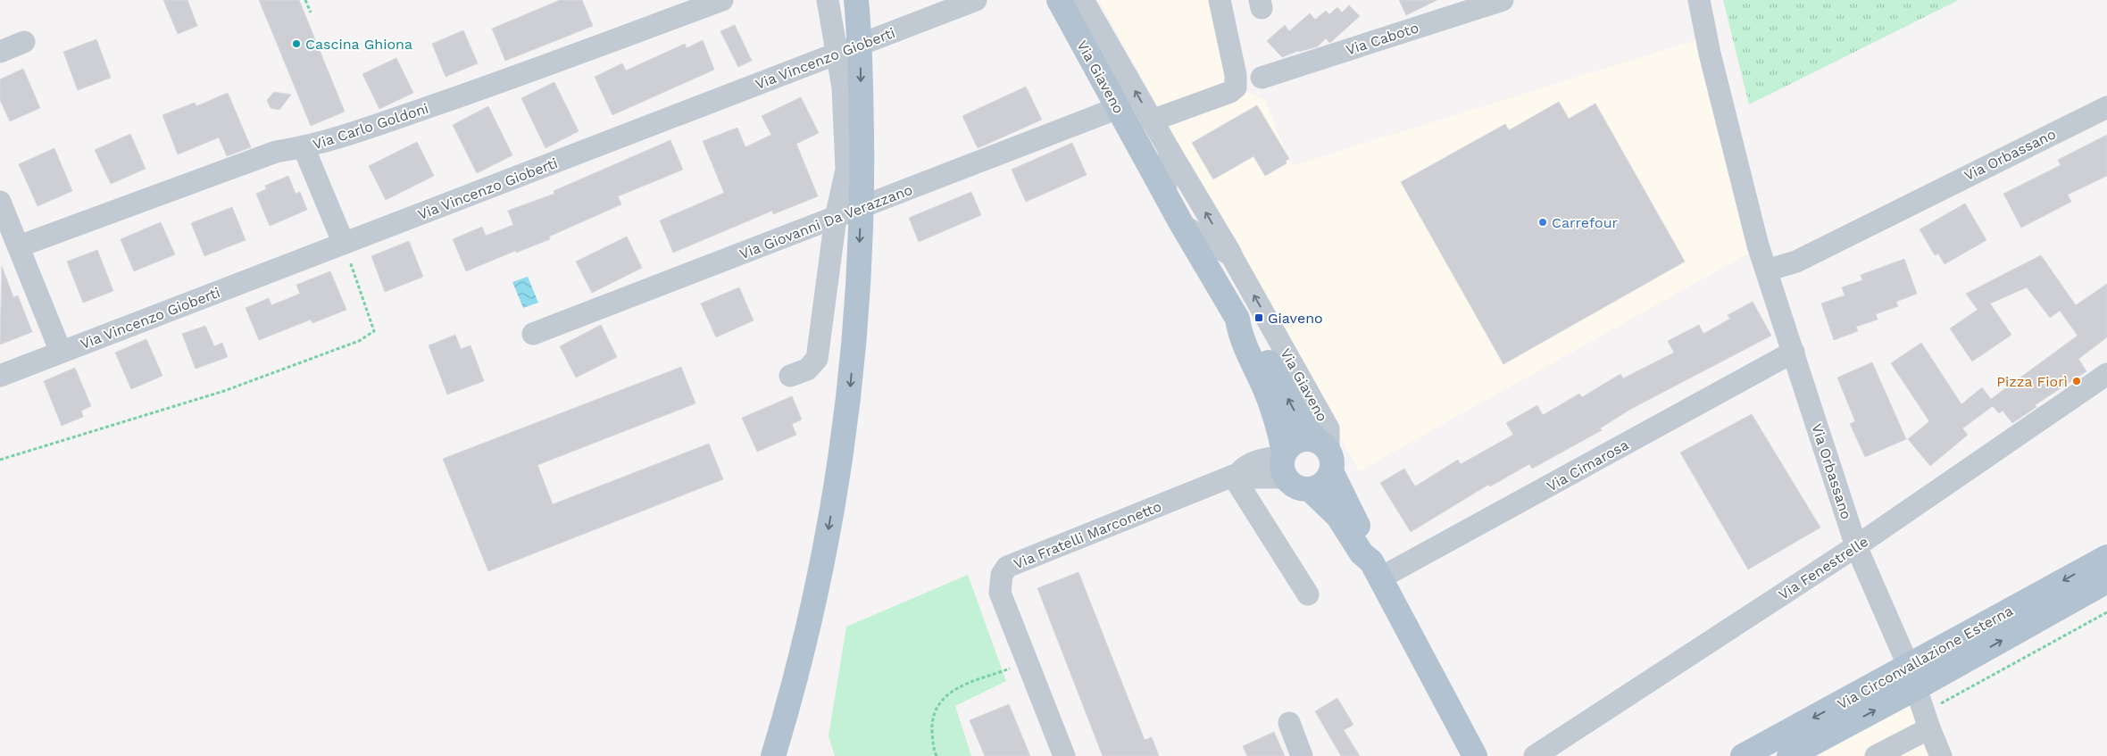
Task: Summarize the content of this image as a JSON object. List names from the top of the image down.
{
  "streets": {
    "main road": ["Via Giaveno", "Via Circonvallazione Esterna"],
    "street": [
      "Via Caboto",
      "Via Vincenzo Gioberti",
      "Via Carlo Goldoni",
      "Via Orbassano",
      "Via Giovanni Da Verazzano",
      "Via Cimarosa",
      "Via Fratelli Marconetto",
      "Via Fenestrelle"
    ]
  },
  "crossings": [
    ["Via Giaveno", "Via Giovanni Da Verazzano"],
    ["Via Giaveno", "Via Cimarosa"],
    ["Via Giaveno", "Via Fratelli Marconetto"],
    ["Via Orbassano", "Via Cimarosa"],
    ["Via Orbassano", "Via Fenestrelle"],
    ["Via Orbassano", "Via Circonvallazione Esterna"]
  ],
  "places": {
    "other": ["Cascina Ghiona", "Carrefour", "Pizza Fiorì"],
    "transit": ["Giaveno"]
  }
}
